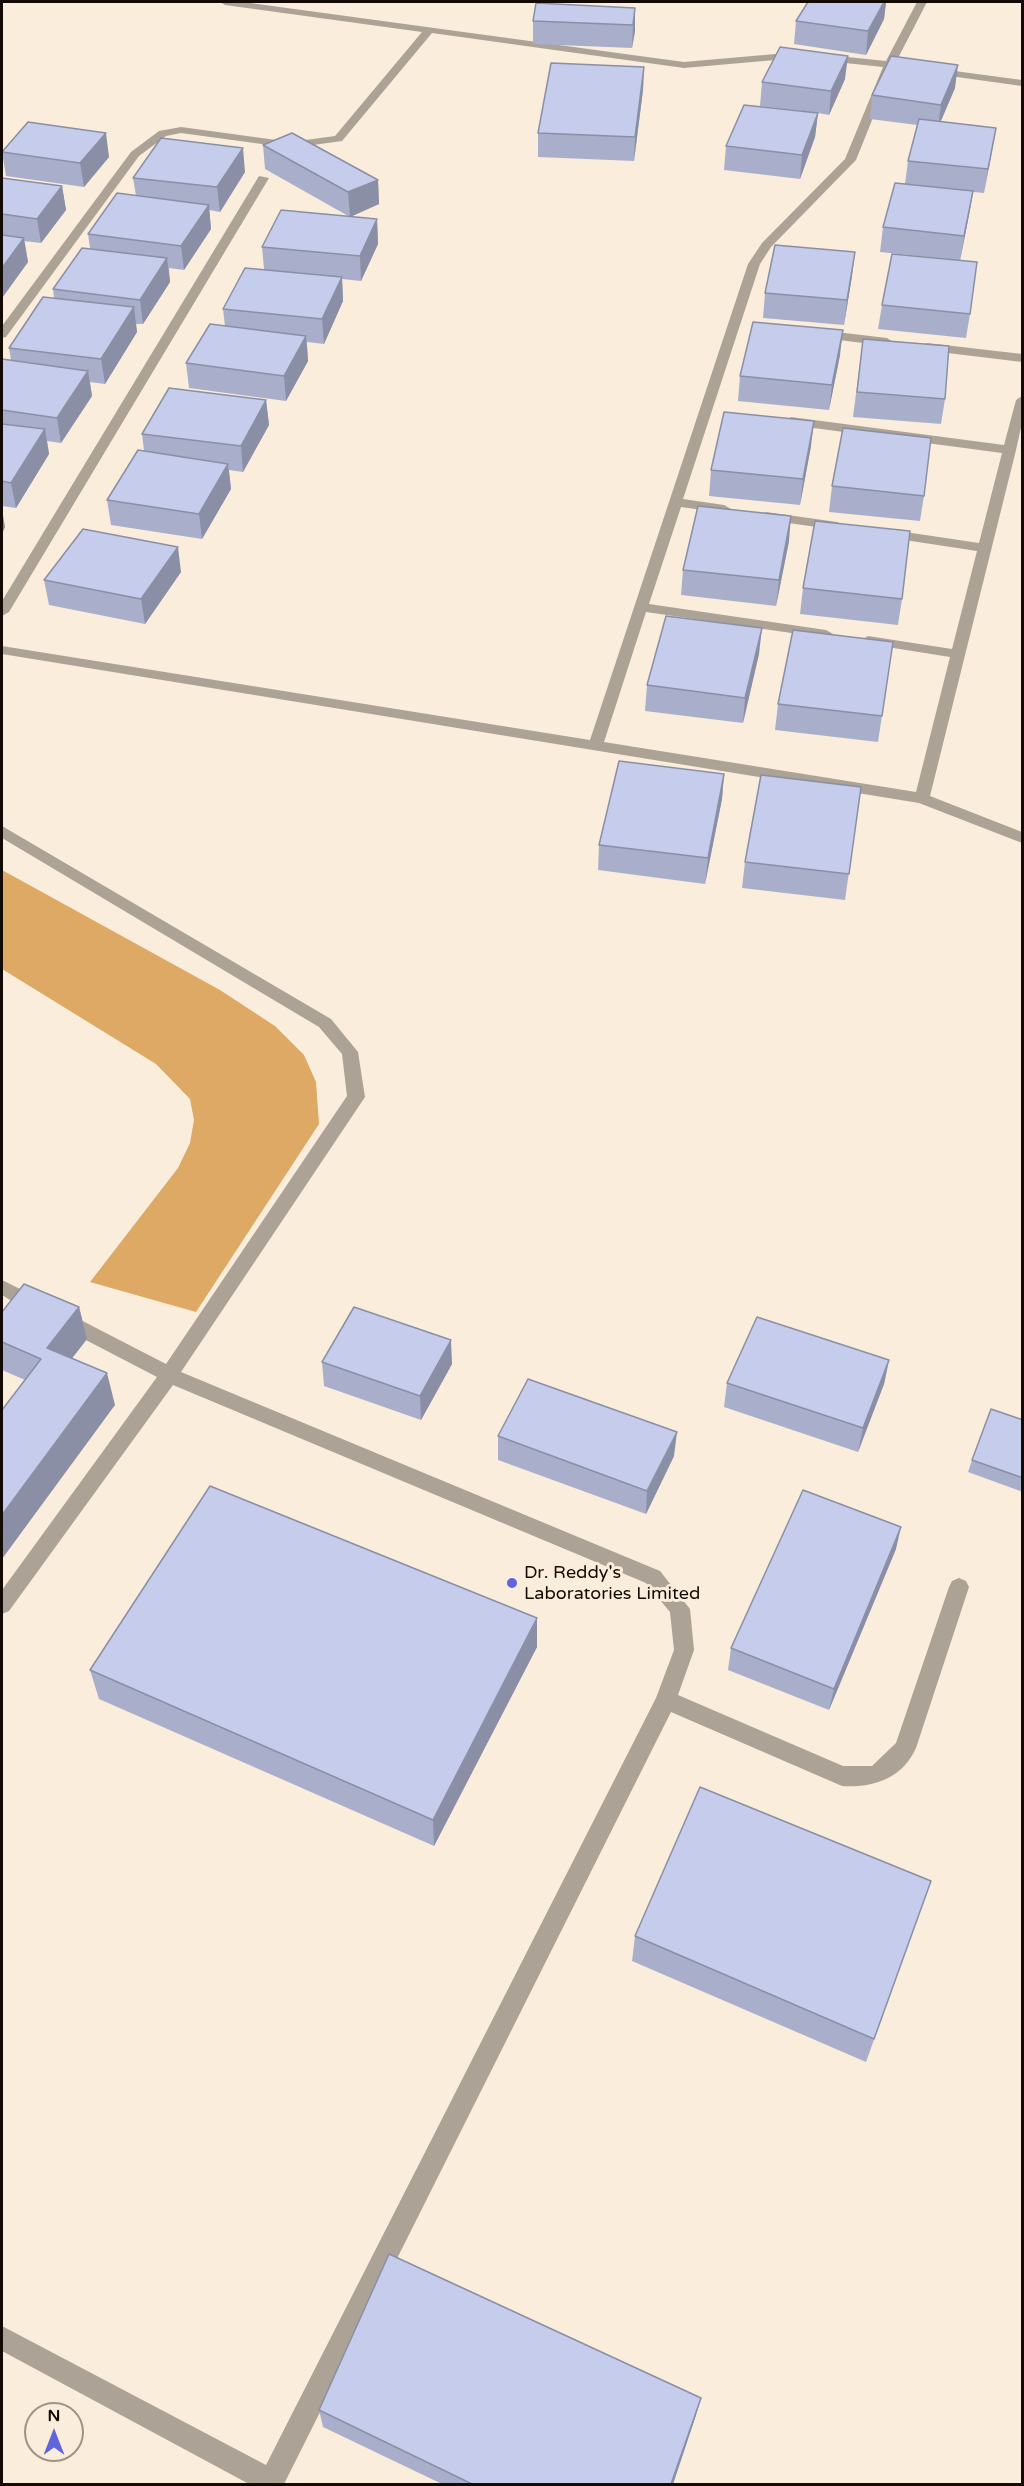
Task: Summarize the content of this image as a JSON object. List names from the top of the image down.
{
  "places": ["Dr. Reddy's Laboratories Limited"],
  "north": "top"
}
